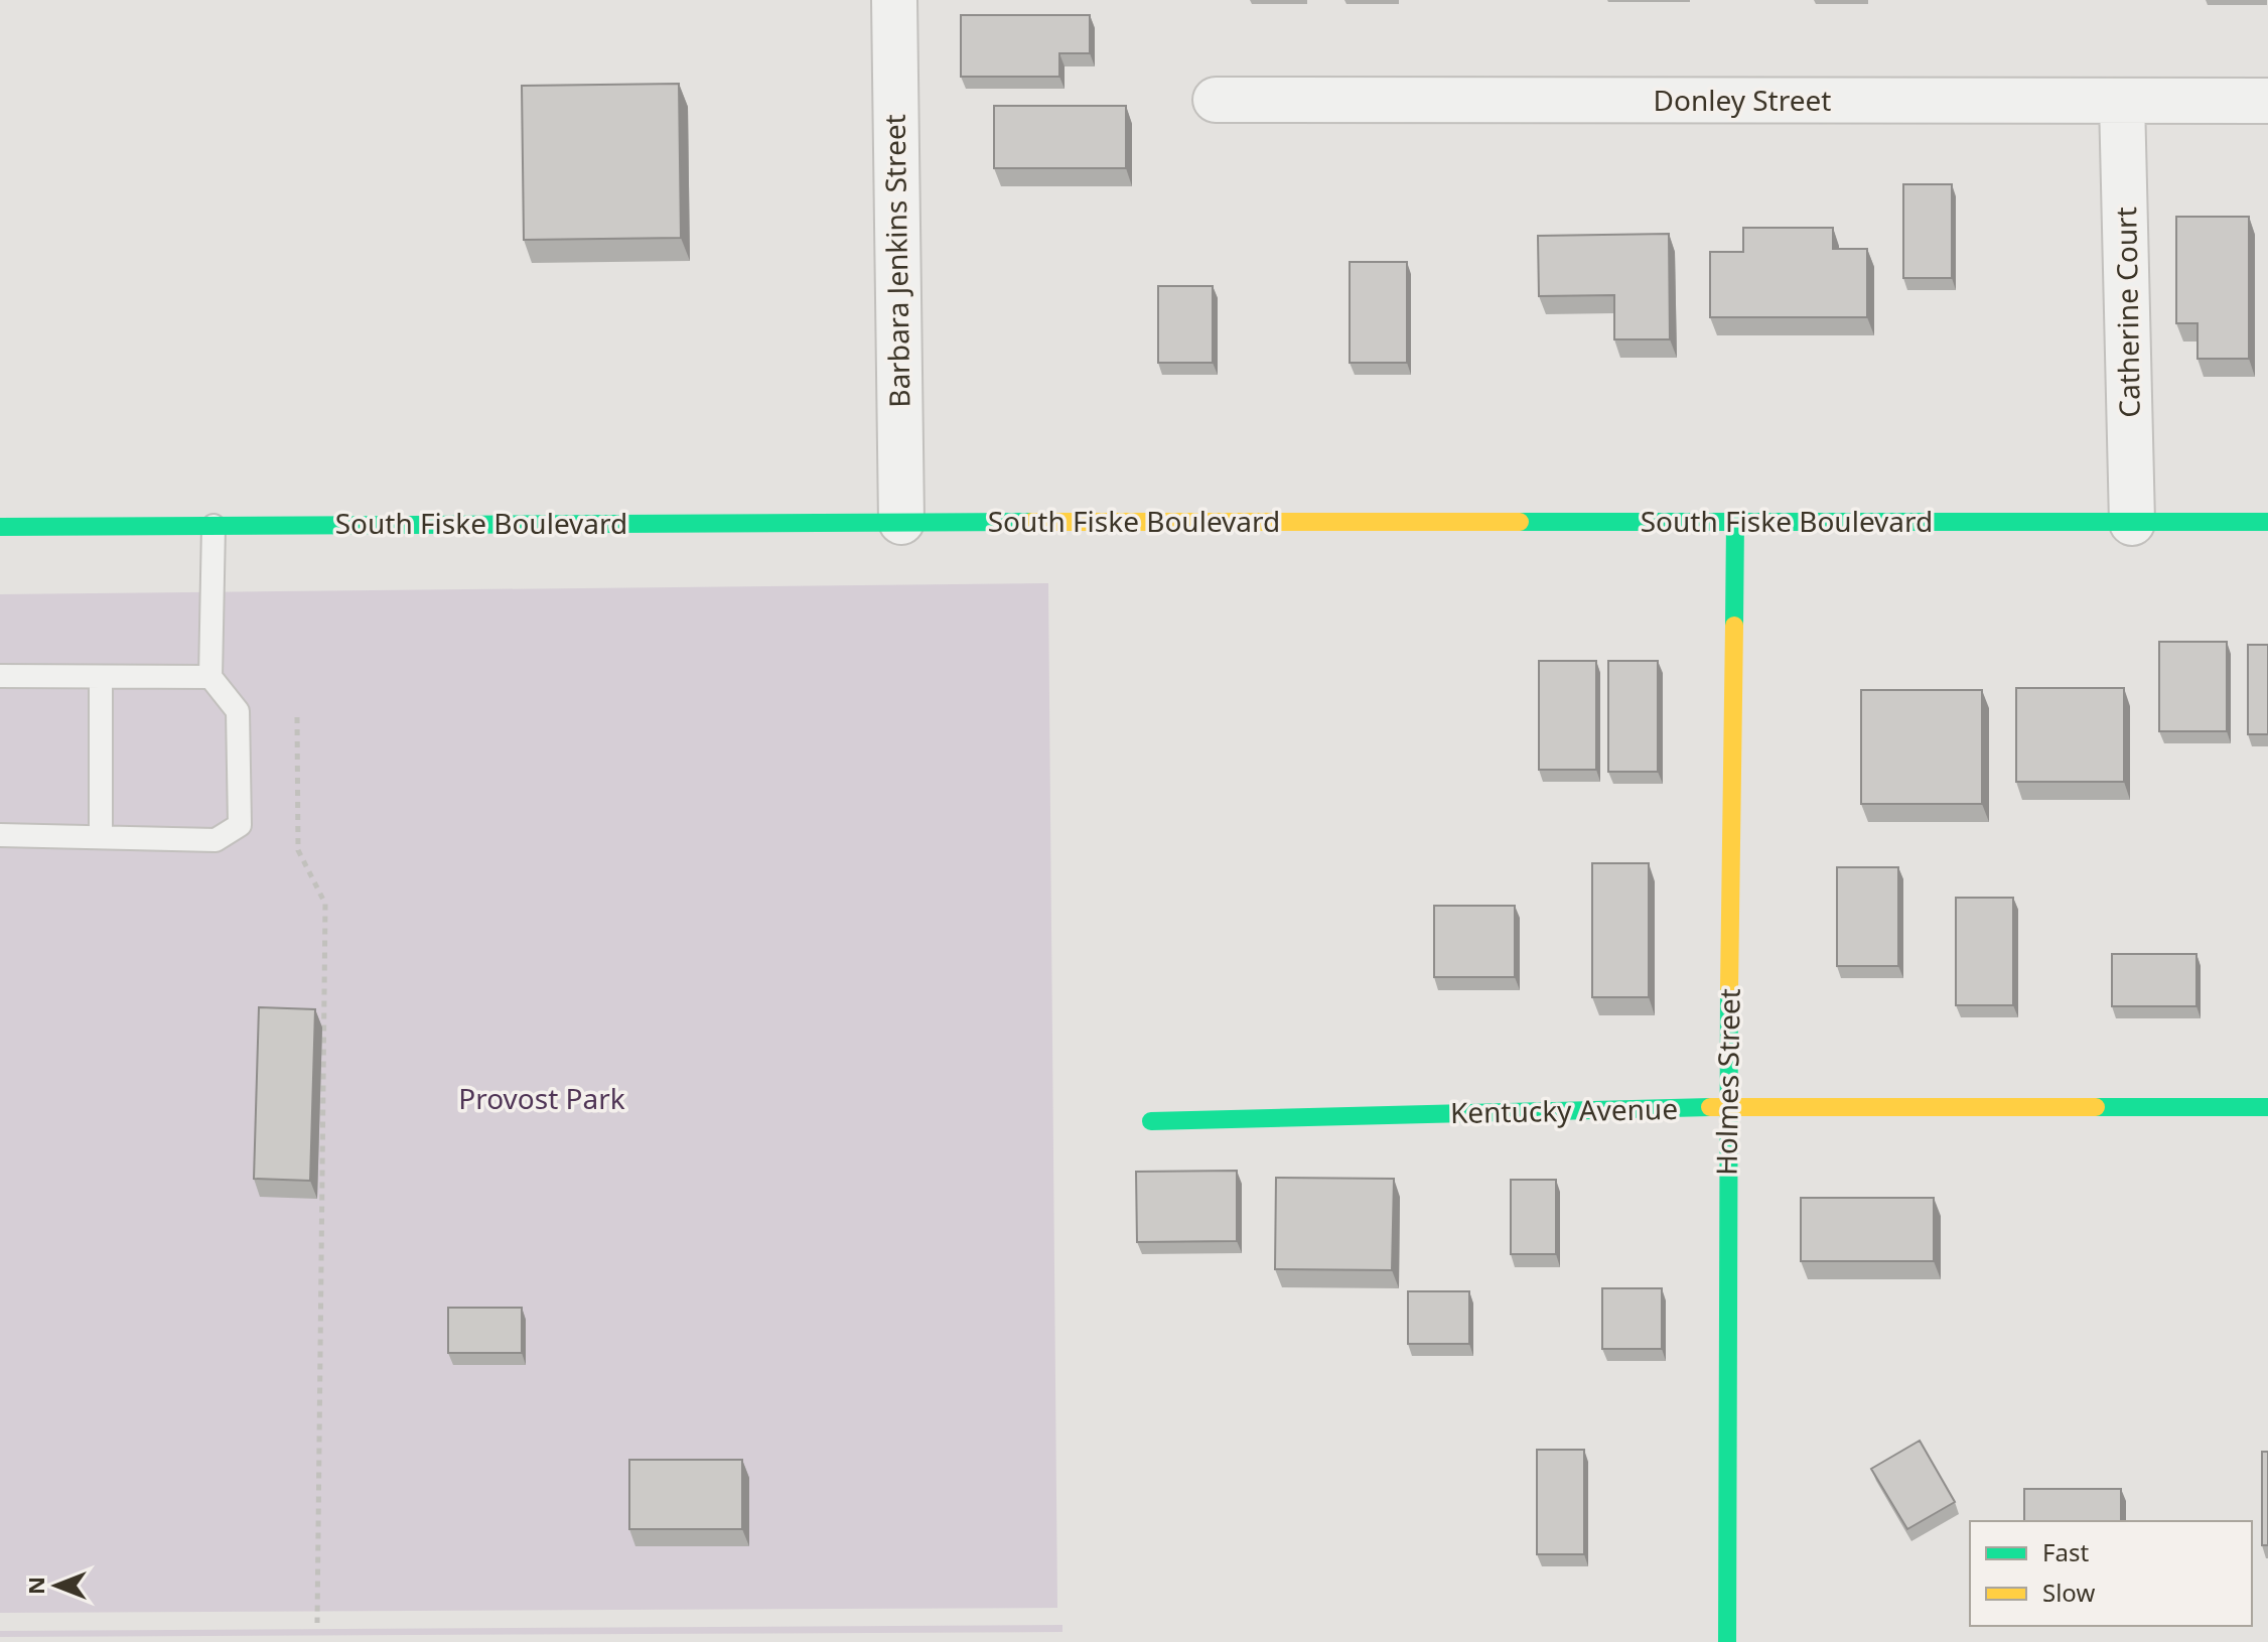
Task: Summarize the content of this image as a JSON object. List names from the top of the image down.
{
  "streets": {
    "main road": ["South Fiske Boulevard", "Holmes Street", "Kentucky Avenue"],
    "street": ["Donley Street", "Barbara Jenkins Street", "Catherine Court"]
  },
  "crossings": [
    ["Donley Street", "Catherine Court"],
    ["Barbara Jenkins Street", "South Fiske Boulevard"],
    ["Catherine Court", "South Fiske Boulevard"],
    ["South Fiske Boulevard", "Holmes Street"],
    ["Holmes Street", "Kentucky Avenue"]
  ],
  "parks": ["Provost Park"],
  "legend": ["Fast", "Slow"],
  "north": "left"
}
